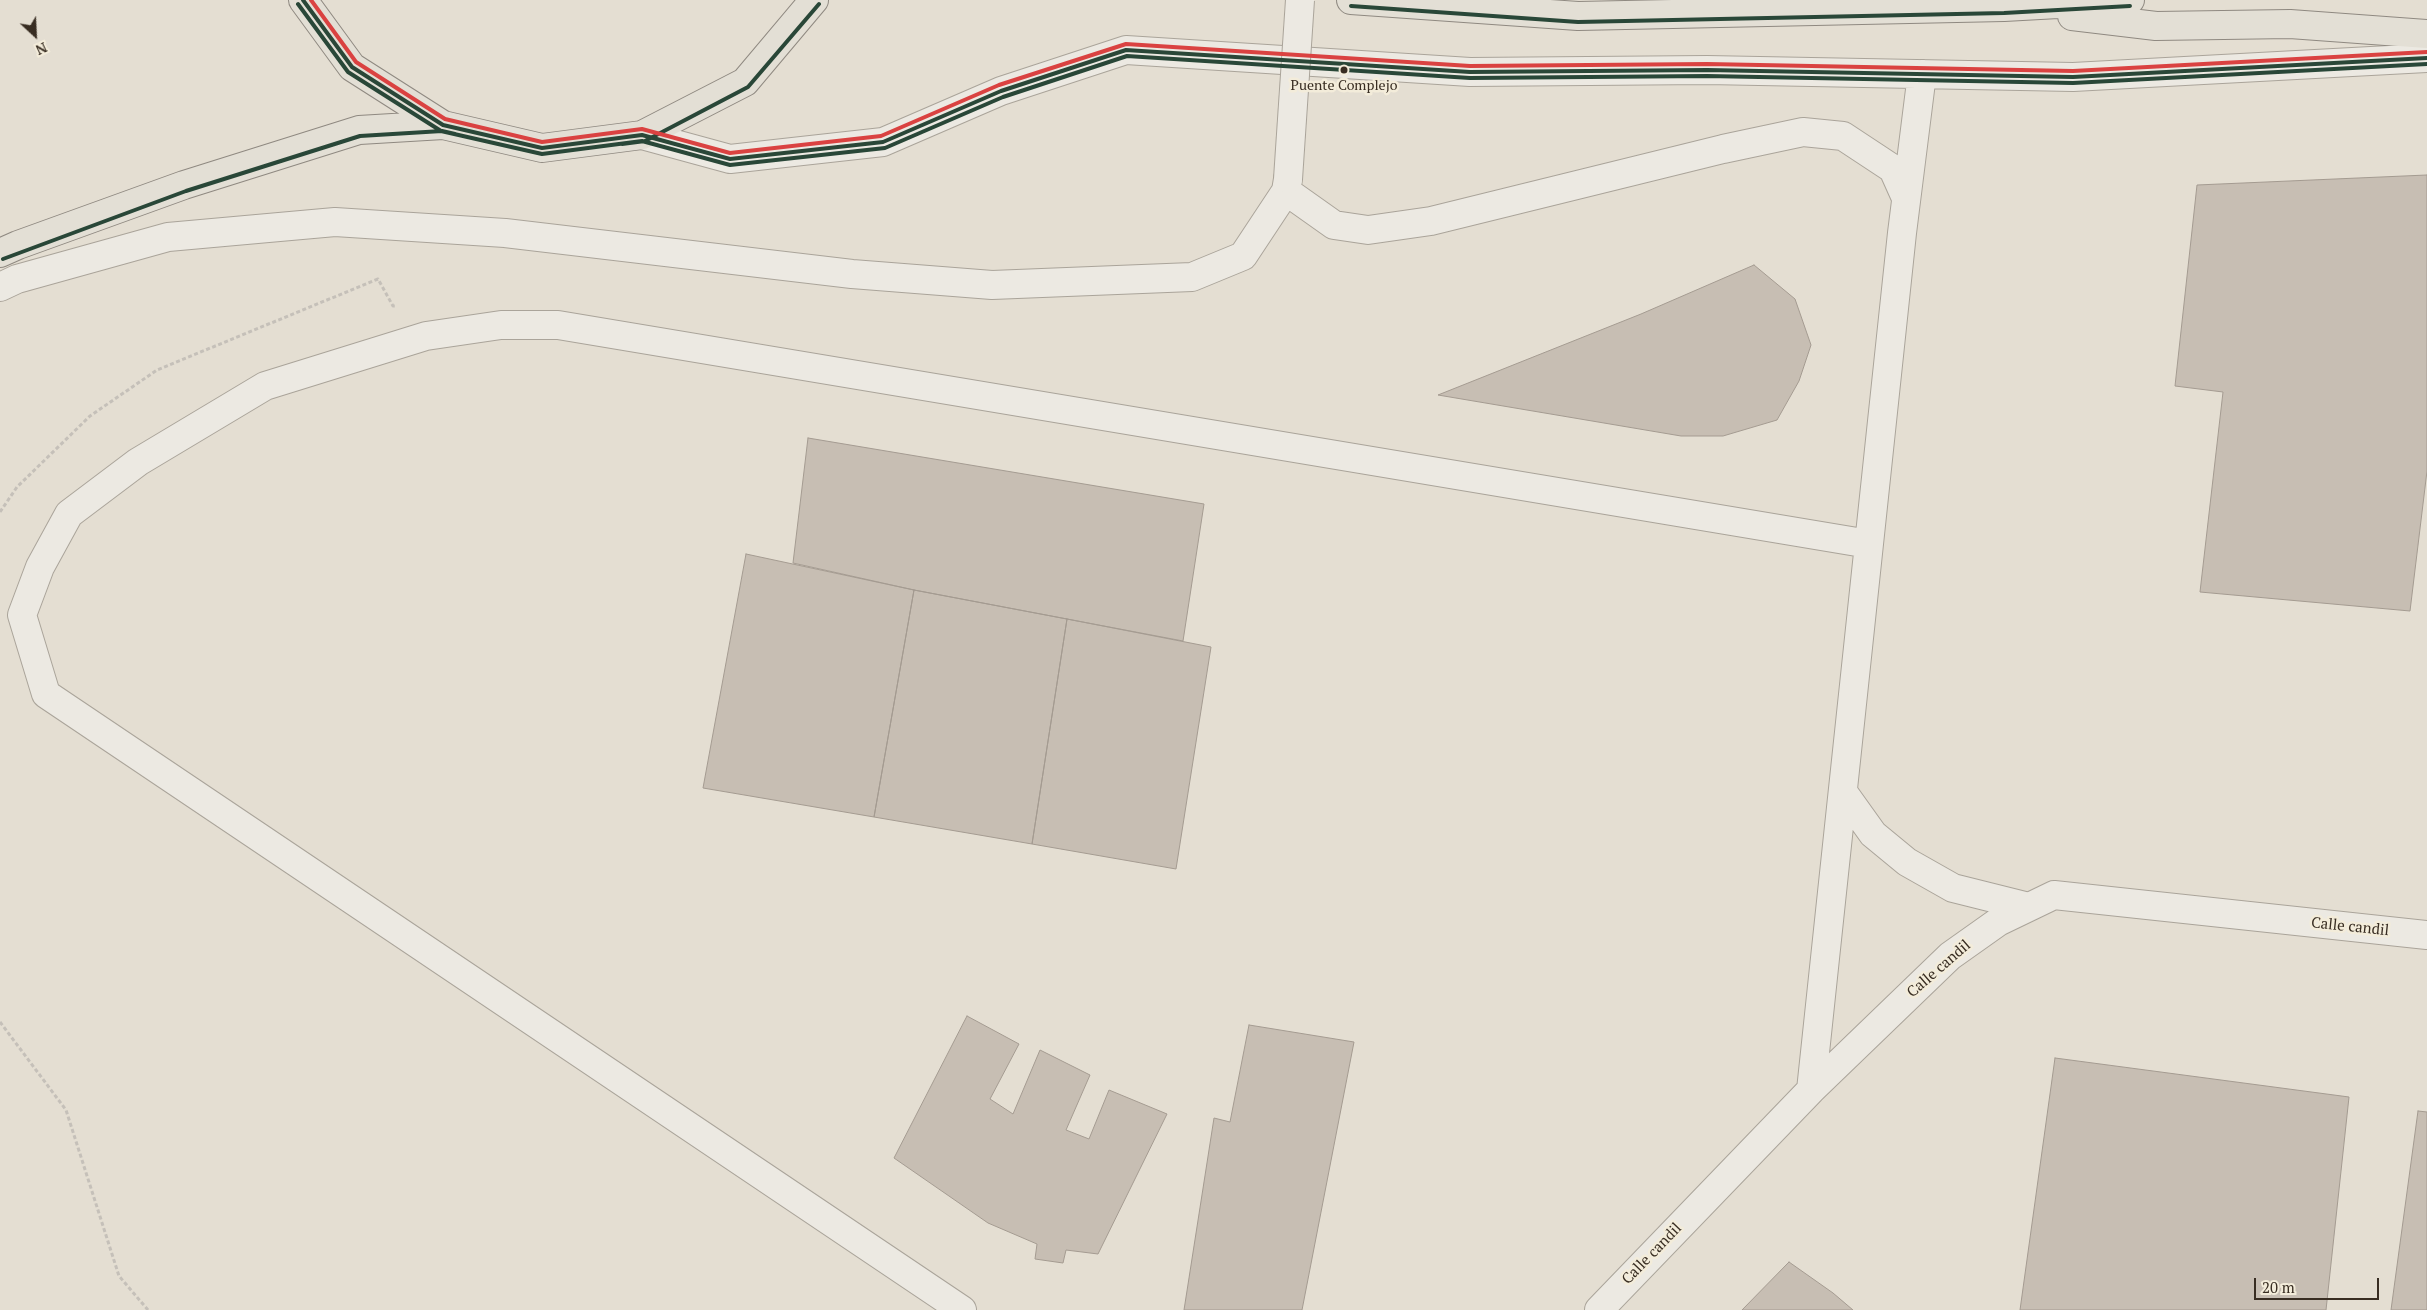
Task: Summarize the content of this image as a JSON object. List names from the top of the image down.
{
  "streets": {
    "street": ["Calle candil"]
  },
  "places": ["Puente Complejo"],
  "scale_bar": "20 m",
  "north": "bottom right"
}
